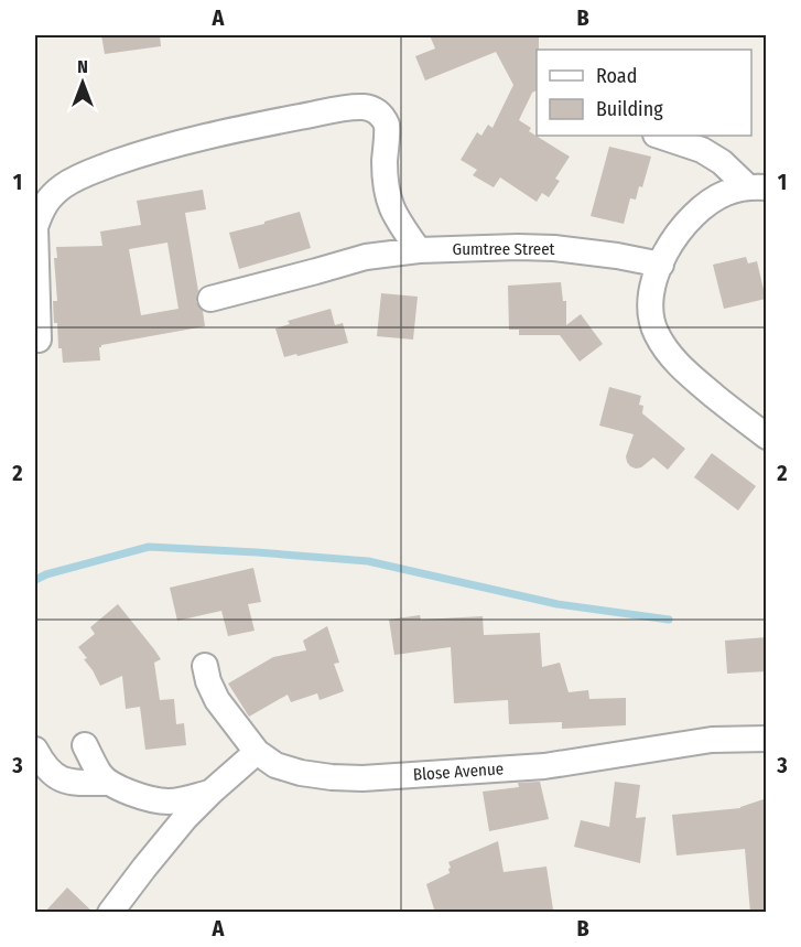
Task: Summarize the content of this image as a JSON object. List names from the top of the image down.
{
  "streets": {
    "street": ["Gumtree Street", "Blose Avenue"]
  },
  "legend": ["Road", "Building"],
  "north": "top",
  "grid": {
    "columns": ["A", "B"],
    "rows": ["1", "2", "3"]
  }
}
